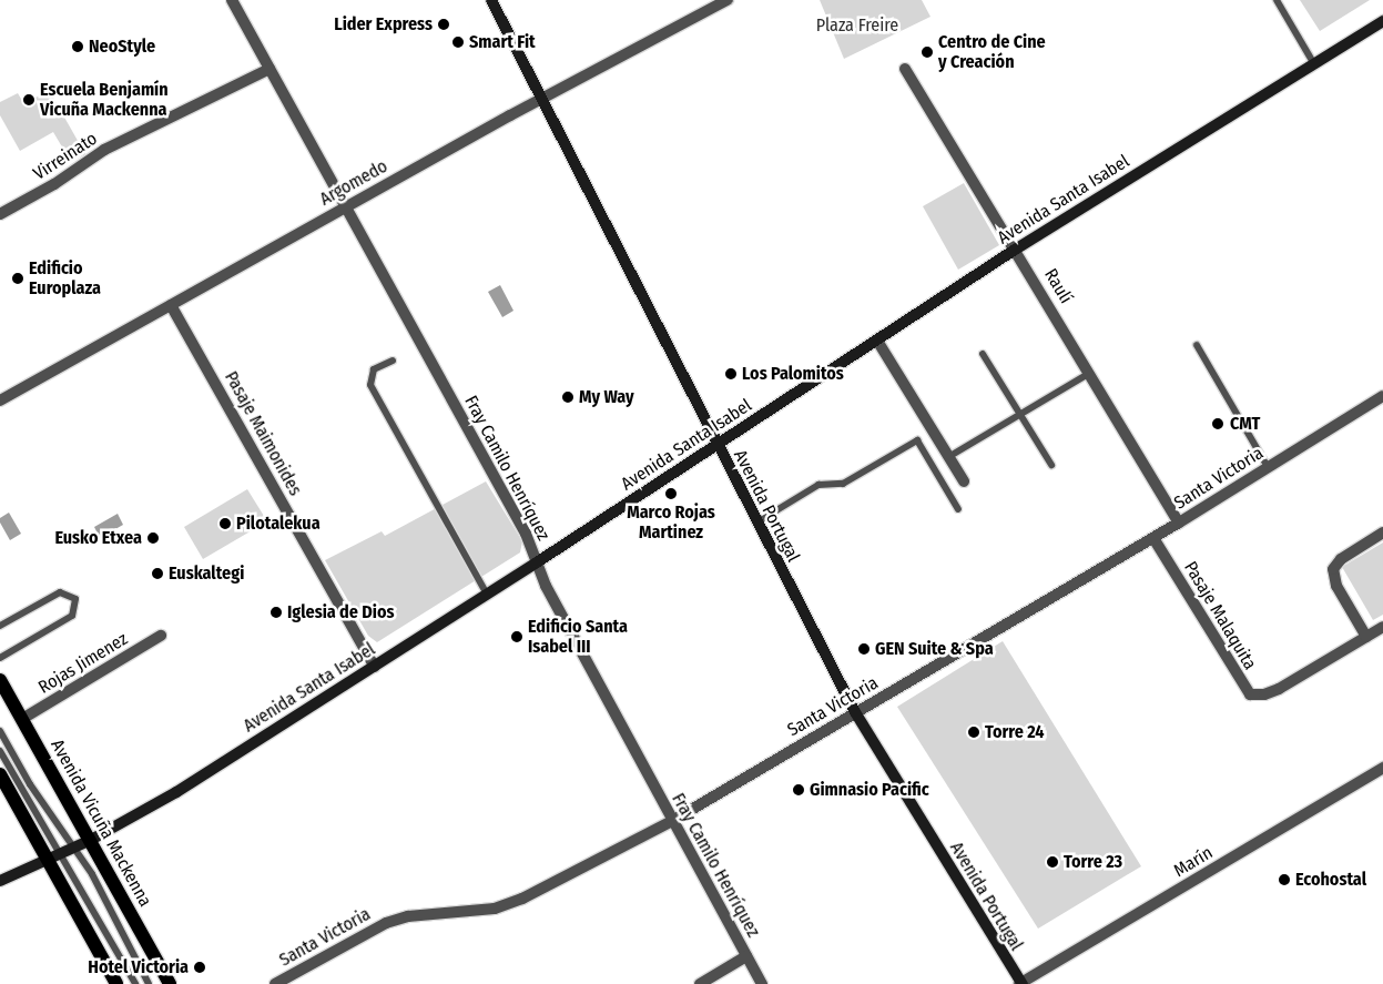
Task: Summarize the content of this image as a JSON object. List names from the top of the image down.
{
  "streets": {
    "main road": ["Avenida Santa Isabel", "Avenida Portugal", "Avenida Vicuña Mackenna"],
    "street": [
      "Virreinato",
      "Argomedo",
      "Raulí",
      "Pasaje Maimonides",
      "Fray Camilo Henríquez",
      "Santa Victoria",
      "Pasaje Malaquita",
      "Rojas Jimenez",
      "Marín"
    ]
  },
  "crossings": [
    ["Virreinato", "Fray Camilo Henríquez"],
    ["Argomedo", "Pasaje Maimonides"],
    ["Argomedo", "Fray Camilo Henríquez"],
    ["Argomedo", "Avenida Portugal"],
    ["Avenida Santa Isabel", "Raulí"],
    ["Avenida Santa Isabel", "Pasaje Maimonides"],
    ["Avenida Santa Isabel", "Fray Camilo Henríquez"],
    ["Avenida Santa Isabel", "Avenida Portugal"],
    ["Avenida Santa Isabel", "Avenida Vicuña Mackenna"],
    ["Raulí", "Santa Victoria"],
    ["Fray Camilo Henríquez", "Santa Victoria"],
    ["Santa Victoria", "Avenida Portugal"],
    ["Santa Victoria", "Pasaje Malaquita"],
    ["Avenida Portugal", "Marín"],
    ["Rojas Jimenez", "Avenida Vicuña Mackenna"]
  ],
  "parks": ["Plaza Freire"],
  "places": [
    "Lider Express",
    "Smart Fit",
    "NeoStyle",
    "Centro de Cine y Creación",
    "Escuela Benjamín Vicuña Mackenna",
    "Edificio Europlaza",
    "Los Palomitos",
    "My Way",
    "CMT",
    "Marco Rojas Martinez",
    "Pilotalekua",
    "Eusko Etxea",
    "Euskaltegi",
    "Iglesia de Dios",
    "Edificio Santa Isabel III",
    "GEN Suite & Spa",
    "Torre 24",
    "Gimnasio Pacific",
    "Torre 23",
    "Ecohostal",
    "Hotel Victoria"
  ]
}
